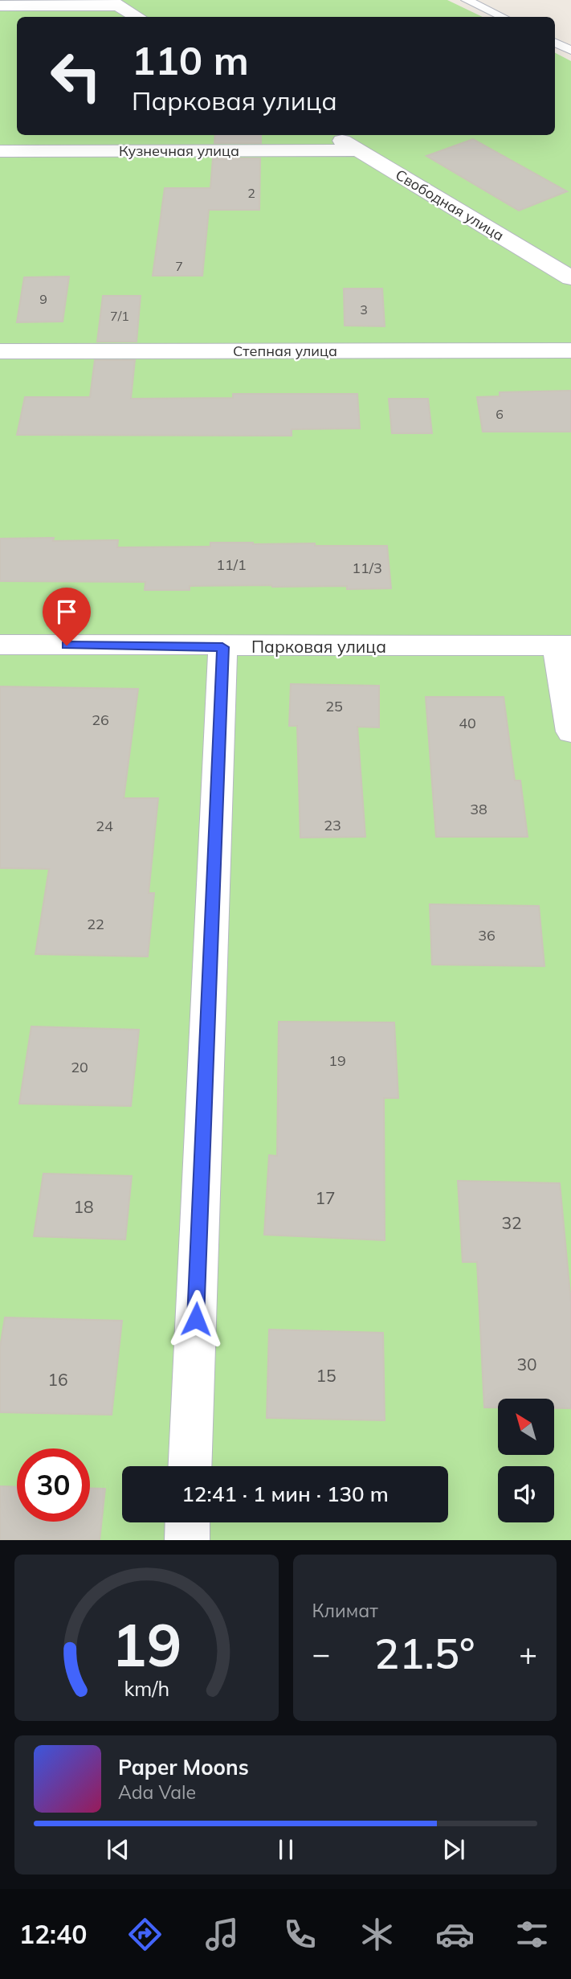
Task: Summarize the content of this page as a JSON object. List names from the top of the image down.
{
  "streets": {
    "street": [
      "Кузнечная улица",
      "Свободная улица",
      "Степная улица",
      "Парковая улица"
    ]
  },
  "crossings": [
    ["Кузнечная улица", "Свободная улица"]
  ],
  "house_numbers": [
    "2",
    "7",
    "9",
    "3",
    "7/1",
    "6",
    "11/1",
    "11/3",
    "25",
    "26",
    "40",
    "38",
    "23",
    "24",
    "22",
    "36",
    "19",
    "20",
    "17",
    "18",
    "32",
    "30",
    "15",
    "16"
  ],
  "north": "top left",
  "page": {
    "turn": ["110 m", "Парковая улица"],
    "limit": "30",
    "trip": "12:41 · 1 мин · 130 m",
    "tile": "Климат",
    "heat": ["−", "21.5°", "+"],
    "song": ["Paper Moons", "Ada Vale"],
    "tabs": "12:40",
    "gauge": ["19", "km/h"]
  }
}
